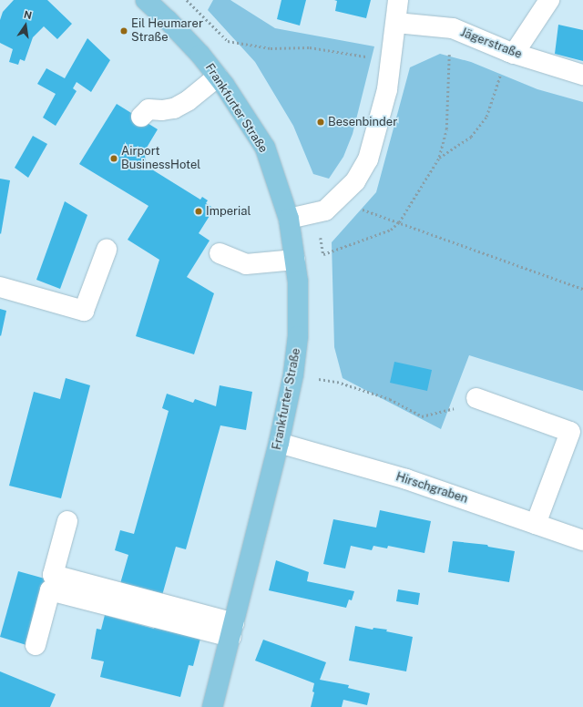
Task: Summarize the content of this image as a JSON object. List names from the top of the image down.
{
  "streets": {
    "main road": ["Frankfurter Straße"],
    "street": ["Jägerstraße", "Hirschgraben"]
  },
  "crossings": [
    ["Frankfurter Straße", "Hirschgraben"]
  ],
  "places": [
    "Eil Heumarer Straße",
    "Besenbinder",
    "Airport BusinessHotel",
    "Imperial"
  ],
  "north": "top"
}
